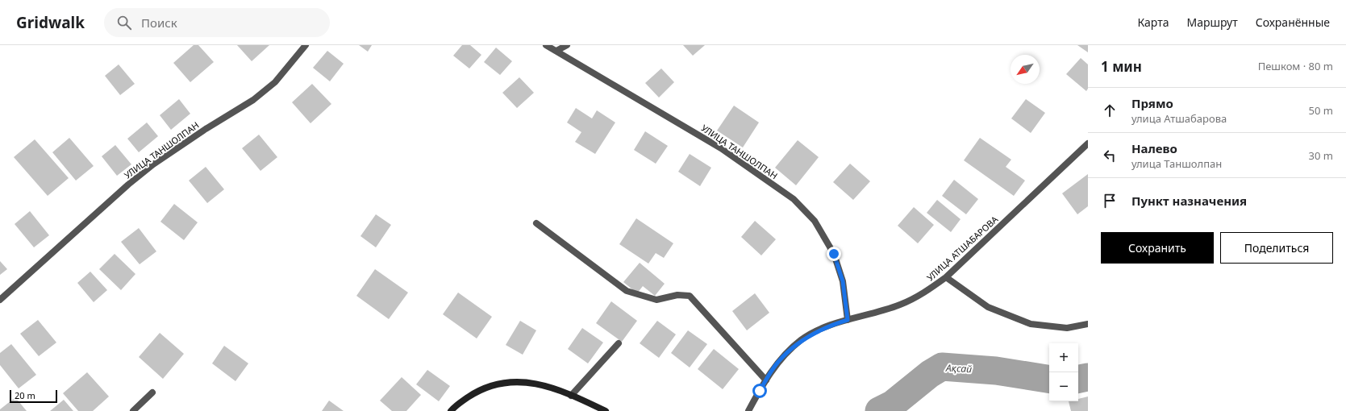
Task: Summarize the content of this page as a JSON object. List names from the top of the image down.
{
  "streets": {
    "street": ["УЛИЦА ТАНШОЛПАН", "УЛИЦА АТШАБАРОВА"]
  },
  "crossings": [
    ["УЛИЦА ТАНШОЛПАН", "УЛИЦА АТШАБАРОВА"]
  ],
  "water": ["Ақсай"],
  "scale_bar": "20 m",
  "north": "bottom left",
  "page": {
    "header": "Gridwalk",
    "search": "Поиск",
    "nav": ["Карта", "Маршрут", "Сохранённые"],
    "heading": ["1 мин", "Пешком · 80 m"],
    "list": [
      ["Прямо", "улица Атшабарова", "50 m"],
      ["Налево", "улица Таншолпан", "30 m"],
      "Пункт назначения"
    ],
    "buttons": ["Сохранить", "Поделиться"],
    "map_buttons": ["+", "−"],
    "scale": "20 m"
  }
}
